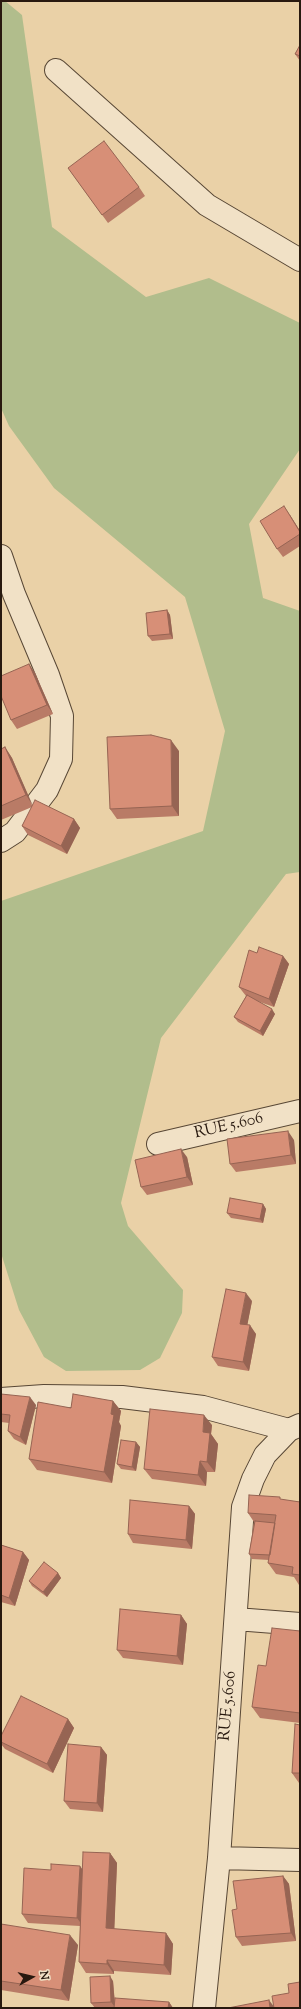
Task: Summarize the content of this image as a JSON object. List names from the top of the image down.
{
  "streets": {
    "street": ["RUE 5.606"]
  },
  "north": "right"
}
